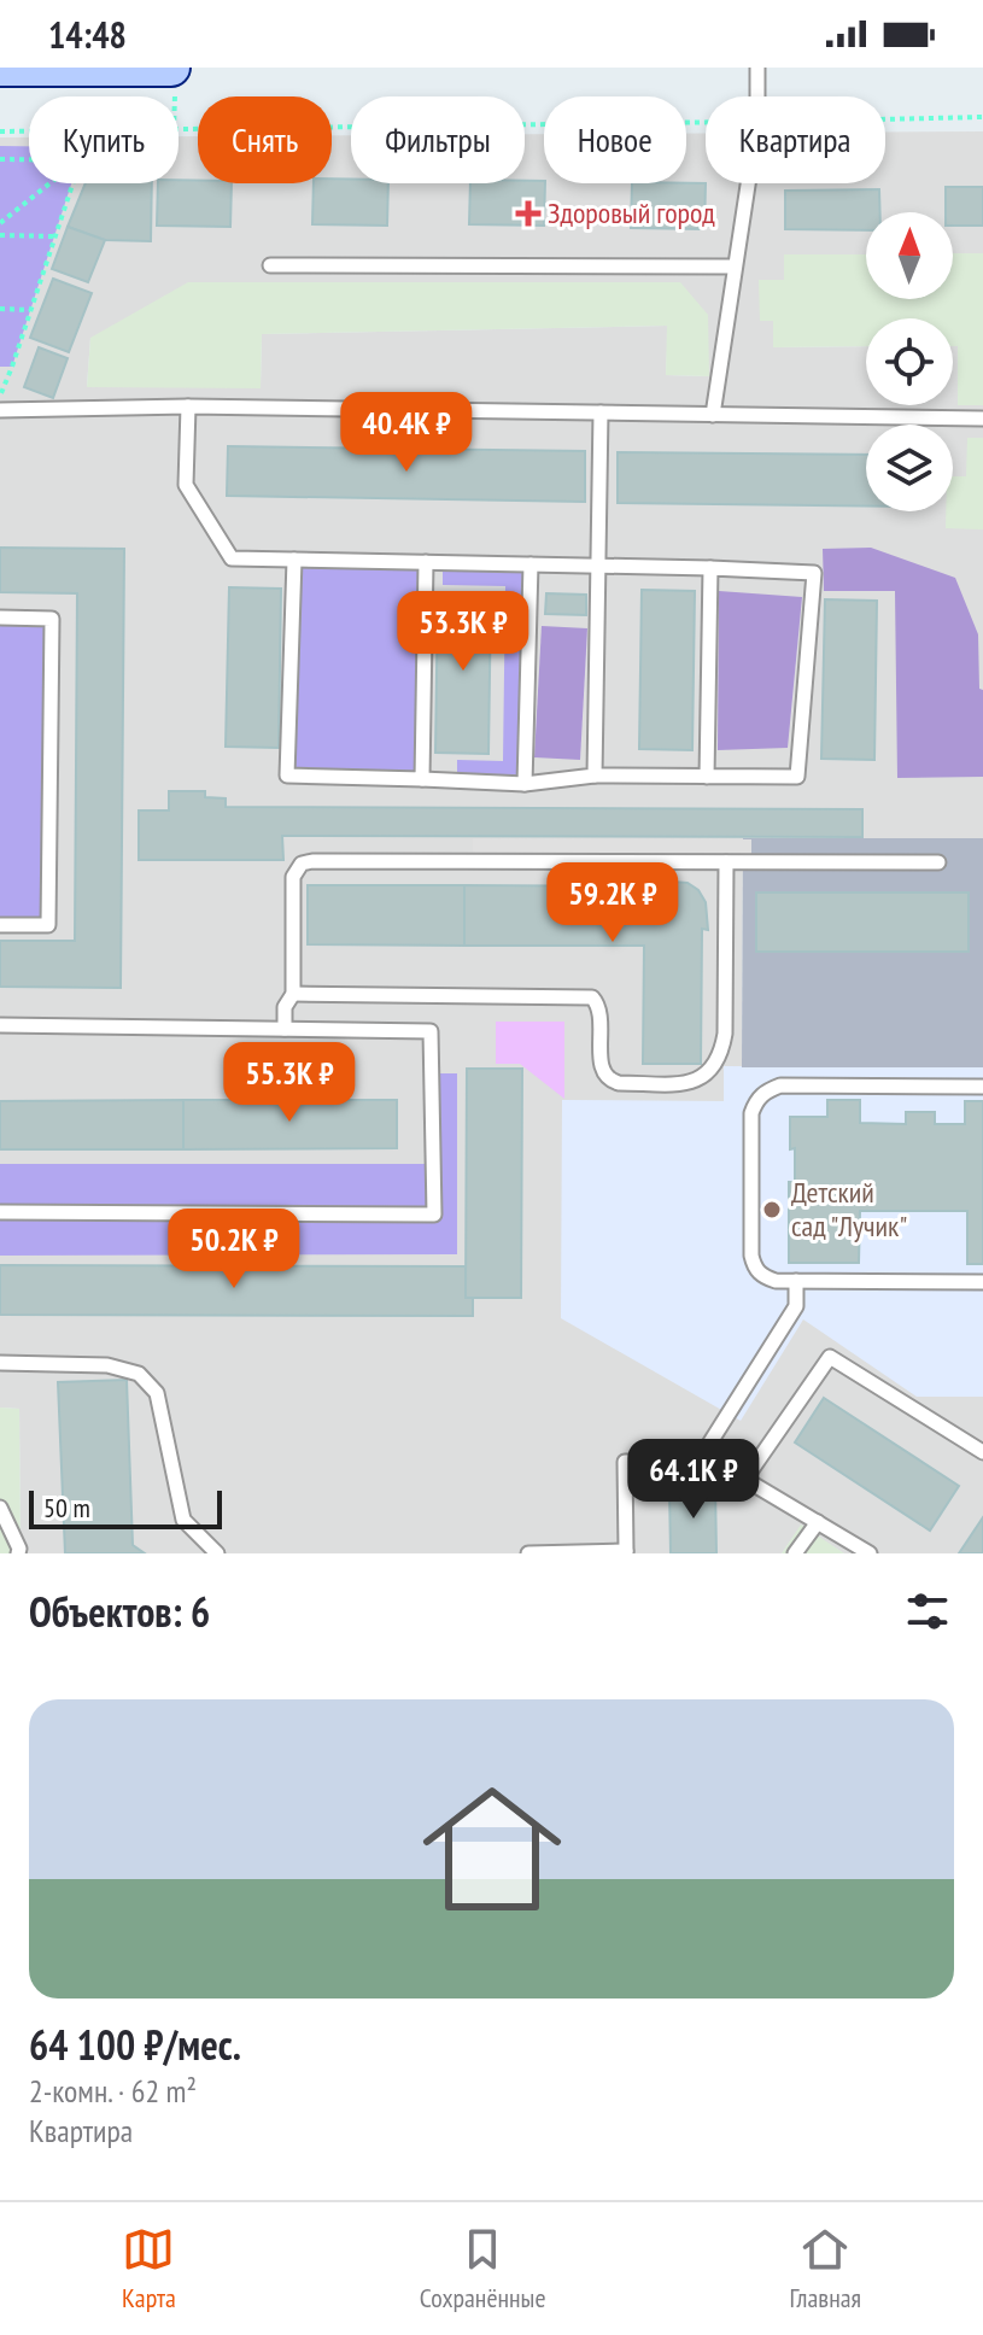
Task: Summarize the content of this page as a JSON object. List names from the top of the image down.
{
  "places": {
    "health": ["Здоровый город"],
    "other": ["Детский сад \"Лучик\""]
  },
  "scale_bar": "50 m",
  "north": "top",
  "page": {
    "status": "14:48",
    "chip": [
      "Купить",
      "Снять",
      "Фильтры",
      "Новое",
      "Квартира"
    ],
    "price": [
      "40.4K ₽",
      "53.3K ₽",
      "59.2K ₽",
      "55.3K ₽",
      "50.2K ₽",
      "64.1K ₽"
    ],
    "scale": "50 m",
    "heading": "Объектов: 6",
    "list": [
      {
        "name": "64 100 ₽/мес.",
        "note": "2-комн. · 62 m² · Квартира"
      }
    ],
    "tabs": ["Карта", "Сохранённые", "Главная"]
  }
}
